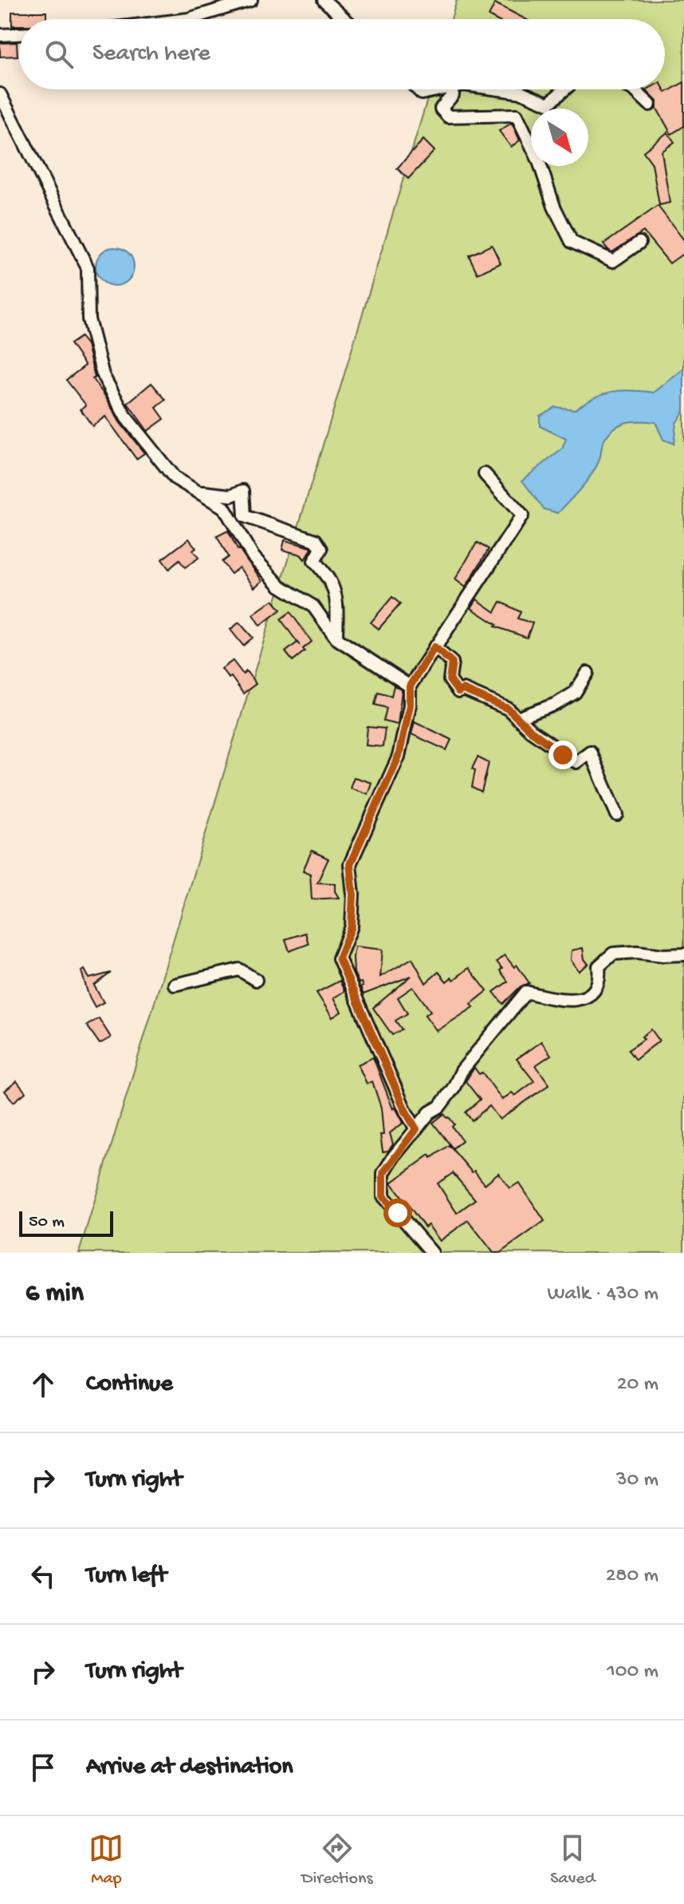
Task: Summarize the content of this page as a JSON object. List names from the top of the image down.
{
  "scale_bar": "50 m",
  "north": "bottom right",
  "page": {
    "search": "Search here",
    "scale": "50 m",
    "heading": ["6 min", "Walk · 430 m"],
    "list": [
      ["Continue", "20 m"],
      ["Turn right", "30 m"],
      ["Turn left", "280 m"],
      ["Turn right", "100 m"],
      "Arrive at destination"
    ],
    "nav": ["Map", "Directions", "Saved"]
  }
}
